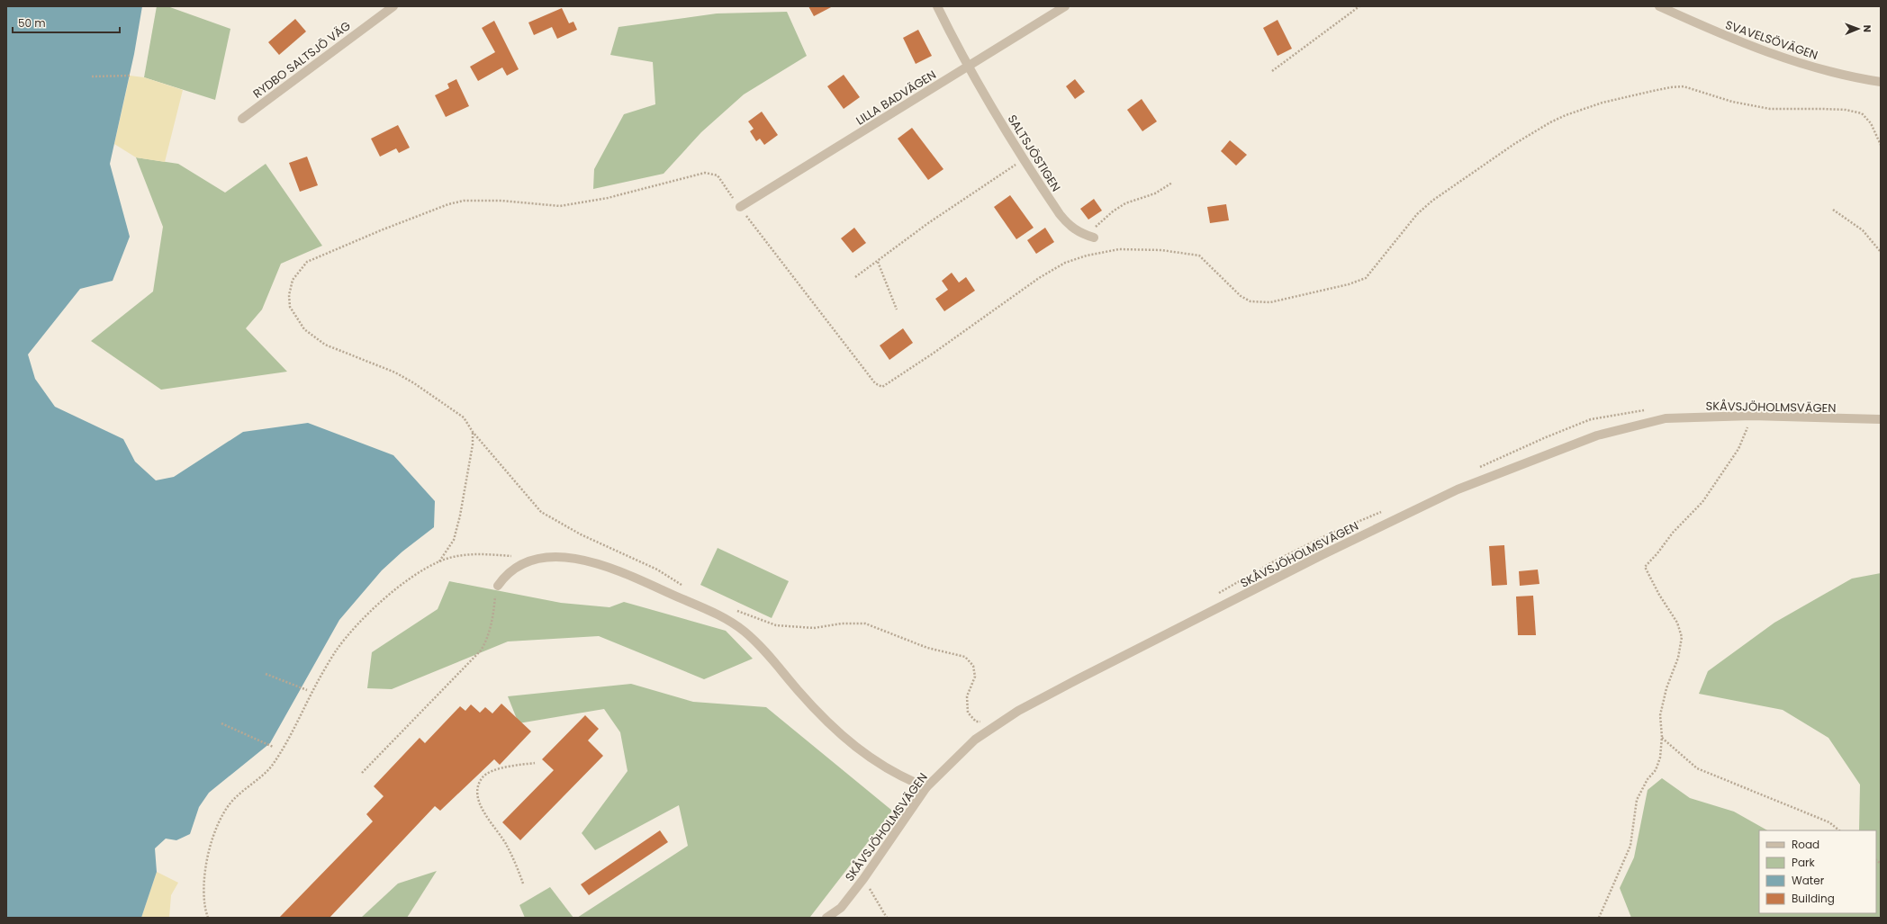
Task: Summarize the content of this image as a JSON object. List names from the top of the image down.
{
  "streets": {
    "street": [
      "SVAVELSÖVÄGEN",
      "RYDBO SALTSJÖ VÄG",
      "LILLA BADVÄGEN",
      "SALTSJÖSTIGEN",
      "SKÅVSJÖHOLMSVÄGEN"
    ]
  },
  "crossings": [
    ["LILLA BADVÄGEN", "SALTSJÖSTIGEN"]
  ],
  "legend": [
    "Road",
    "Park",
    "Water",
    "Building"
  ],
  "scale_bar": "50 m",
  "north": "right"
}
